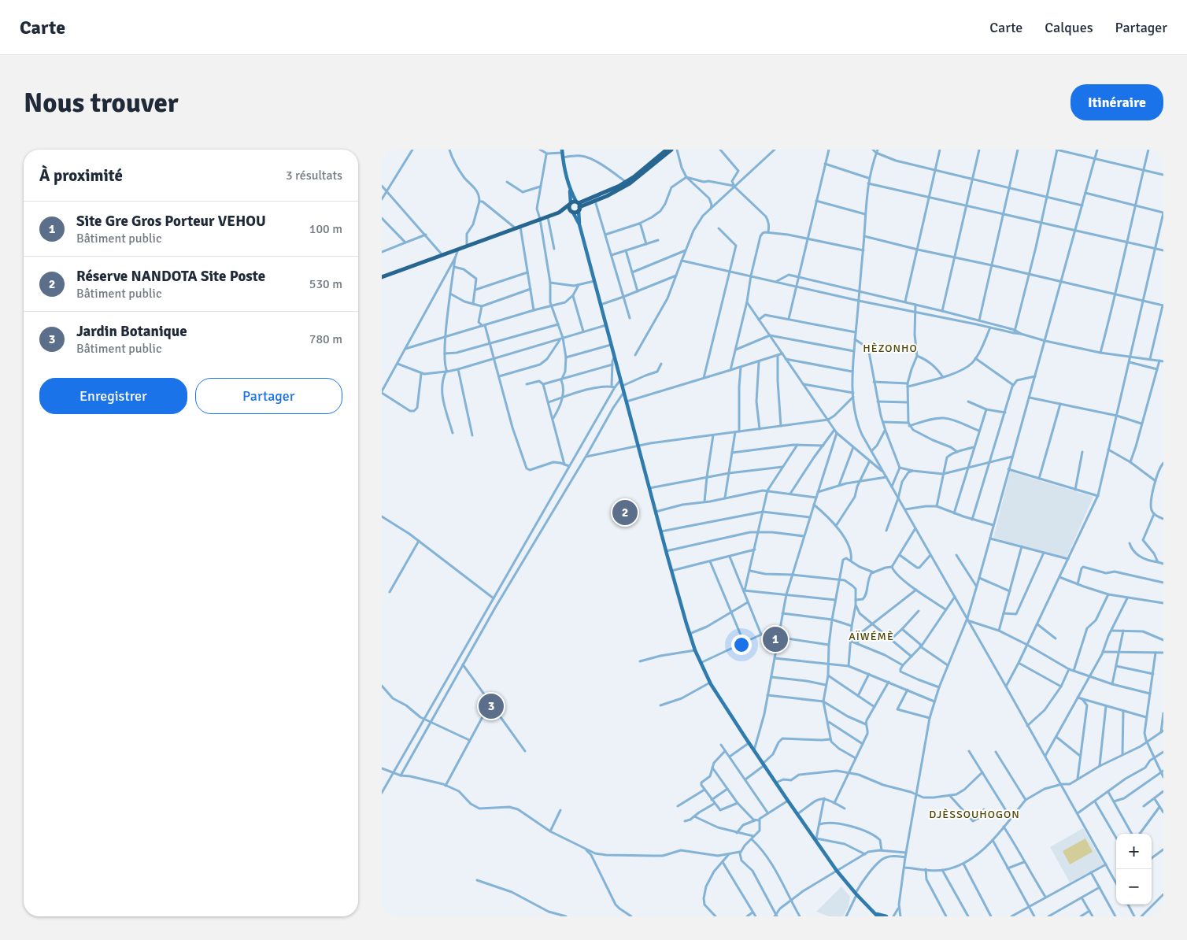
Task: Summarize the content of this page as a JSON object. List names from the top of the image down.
{
  "districts": ["HÈZONHO", "AÏWÉMÈ", "DJÈSSOUHOGON"],
  "page": {
    "header": "Carte",
    "nav": ["Carte", "Calques", "Partager"],
    "buttons": [
      "Itinéraire",
      ["Enregistrer", "Partager"]
    ],
    "title": "Nous trouver",
    "heading": ["À proximité", "3 résultats"],
    "list": [
      {
        "mark": "1",
        "name": "Site Gre Gros Porteur VEHOU",
        "note": "Bâtiment public",
        "value": "100 m"
      },
      {
        "mark": "2",
        "name": "Réserve NANDOTA Site Poste",
        "note": "Bâtiment public",
        "value": "530 m"
      },
      {
        "mark": "3",
        "name": "Jardin Botanique",
        "note": "Bâtiment public",
        "value": "780 m"
      }
    ],
    "pins": ["2", "1", "3"],
    "map_buttons": ["+", "−"]
  }
}
